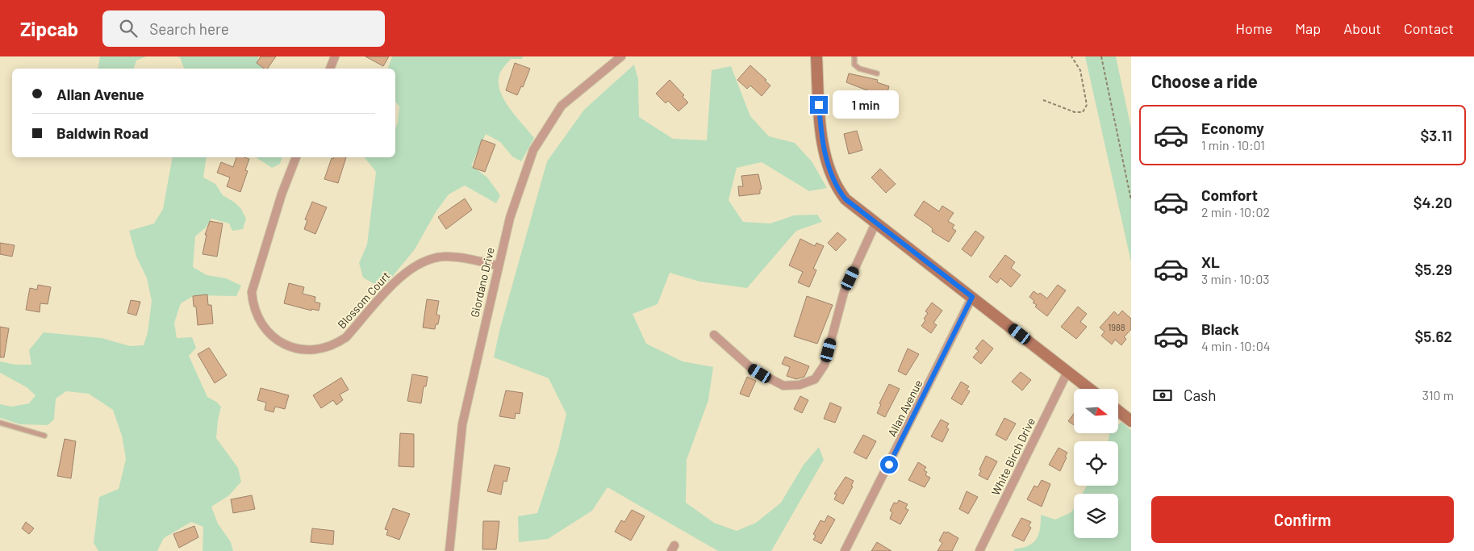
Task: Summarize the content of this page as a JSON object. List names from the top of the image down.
{
  "streets": {
    "street": [
      "Giordano Drive",
      "Blossom Court",
      "Allan Avenue",
      "White Birch Drive"
    ]
  },
  "crossings": [
    ["Giordano Drive", "Blossom Court"]
  ],
  "house_numbers": ["1988"],
  "north": "right",
  "page": {
    "header": "Zipcab",
    "search": "Search here",
    "nav": [
      "Home",
      "Map",
      "About",
      "Contact"
    ],
    "heading": "Choose a ride",
    "banner": ["Allan Avenue", "Baldwin Road"],
    "bubble": "1 min",
    "list": [
      {
        "name": "Economy",
        "note": "1 min · 10:01",
        "value": "$3.11"
      },
      {
        "name": "Comfort",
        "note": "2 min · 10:02",
        "value": "$4.20"
      },
      {
        "name": "XL",
        "note": "3 min · 10:03",
        "value": "$5.29"
      },
      {
        "name": "Black",
        "note": "4 min · 10:04",
        "value": "$5.62"
      }
    ],
    "pay": ["Cash", "310 m"],
    "buttons": "Confirm"
  }
}
